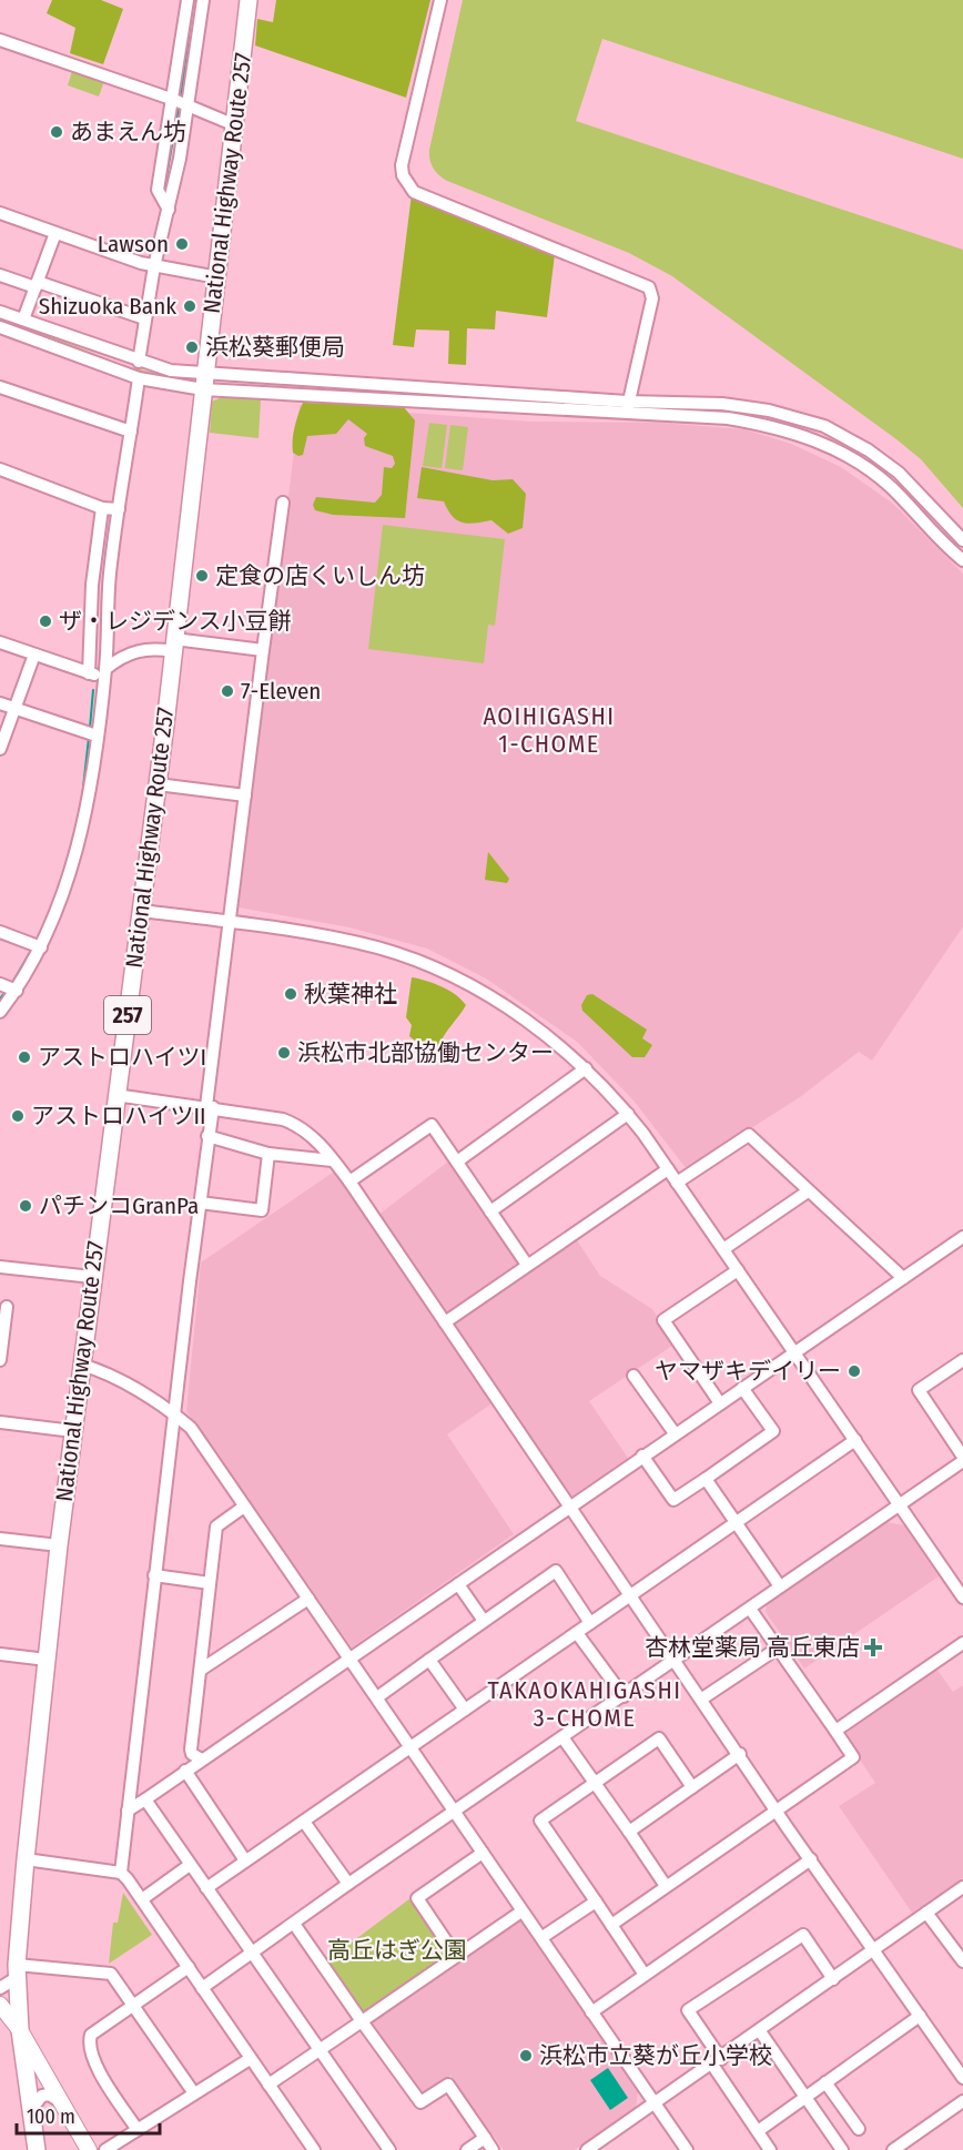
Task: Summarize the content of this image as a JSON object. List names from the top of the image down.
{
  "streets": {
    "highway": ["National Highway Route 257", "257"]
  },
  "districts": ["AOIHIGASHI 1-CHOME", "TAKAOKAHIGASHI 3-CHOME"],
  "parks": ["高丘はぎ公園"],
  "places": {
    "other": [
      "あまえん坊",
      "Lawson",
      "Shizuoka Bank",
      "浜松葵郵便局",
      "定食の店くいしん坊",
      "ザ・レジデンス小豆餅",
      "7-Eleven",
      "秋葉神社",
      "浜松市北部協働センター",
      "アストロハイツI",
      "アストロハイツII",
      "パチンコGranPa",
      "ヤマザキデイリー",
      "浜松市立葵が丘小学校"
    ],
    "health": ["杏林堂薬局 高丘東店"]
  },
  "scale_bar": "100 m"
}
